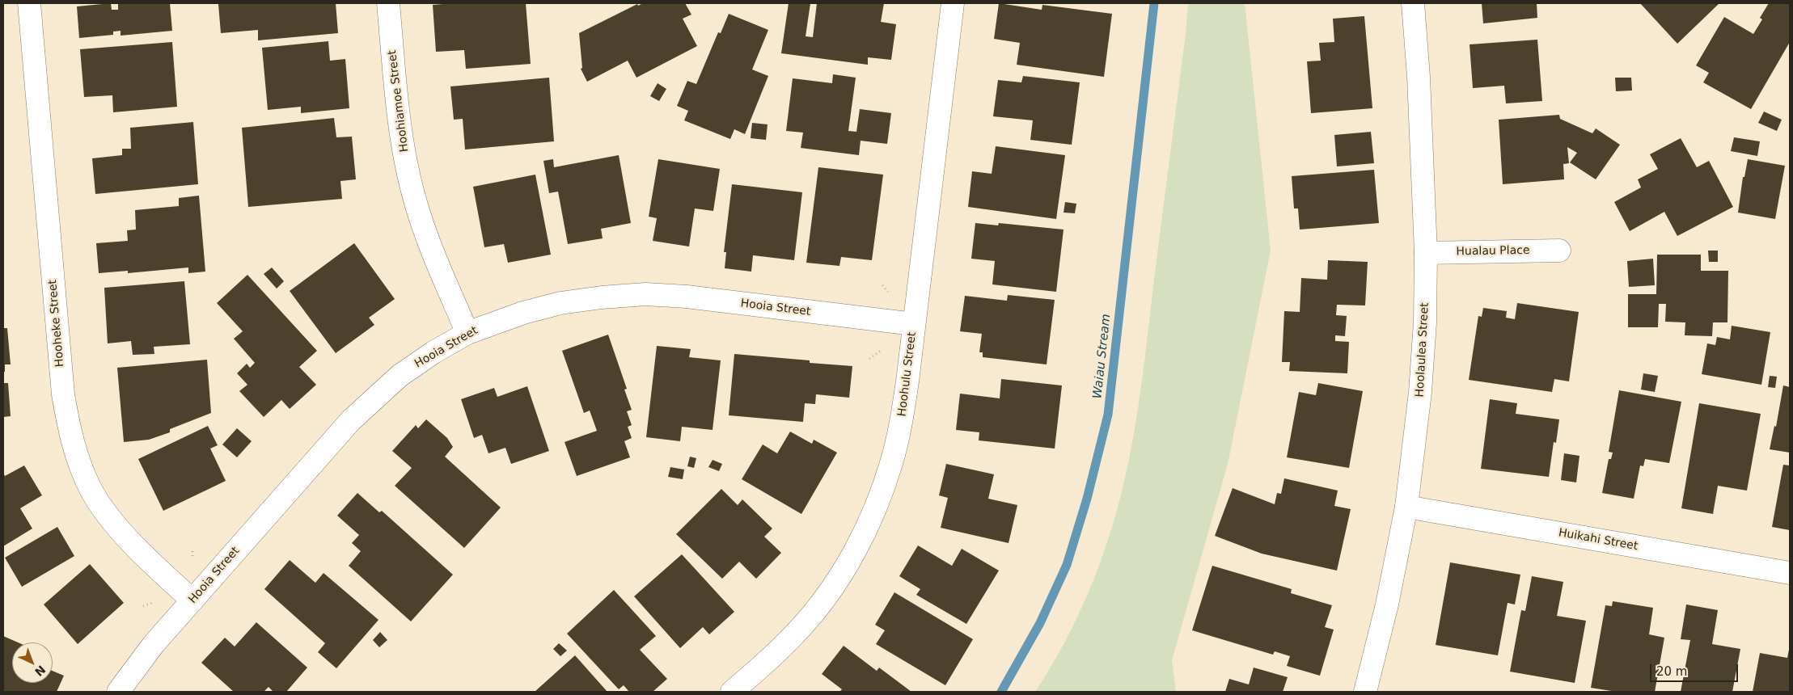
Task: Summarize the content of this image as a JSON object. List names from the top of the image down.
{
  "streets": {
    "street": [
      "Hoohiamoe Street",
      "Hualau Place",
      "Hooia Street",
      "Hooheke Street",
      "Hoolaulea Street",
      "Hoohulu Street",
      "Huikahi Street"
    ]
  },
  "crossings": [
    ["Hoohiamoe Street", "Hooia Street"],
    ["Hualau Place", "Hoolaulea Street"],
    ["Hooia Street", "Hooheke Street"],
    ["Hooia Street", "Hoohulu Street"],
    ["Hoolaulea Street", "Huikahi Street"]
  ],
  "water": ["Waiau Stream"],
  "scale_bar": "20 m",
  "north": "bottom right"
}
